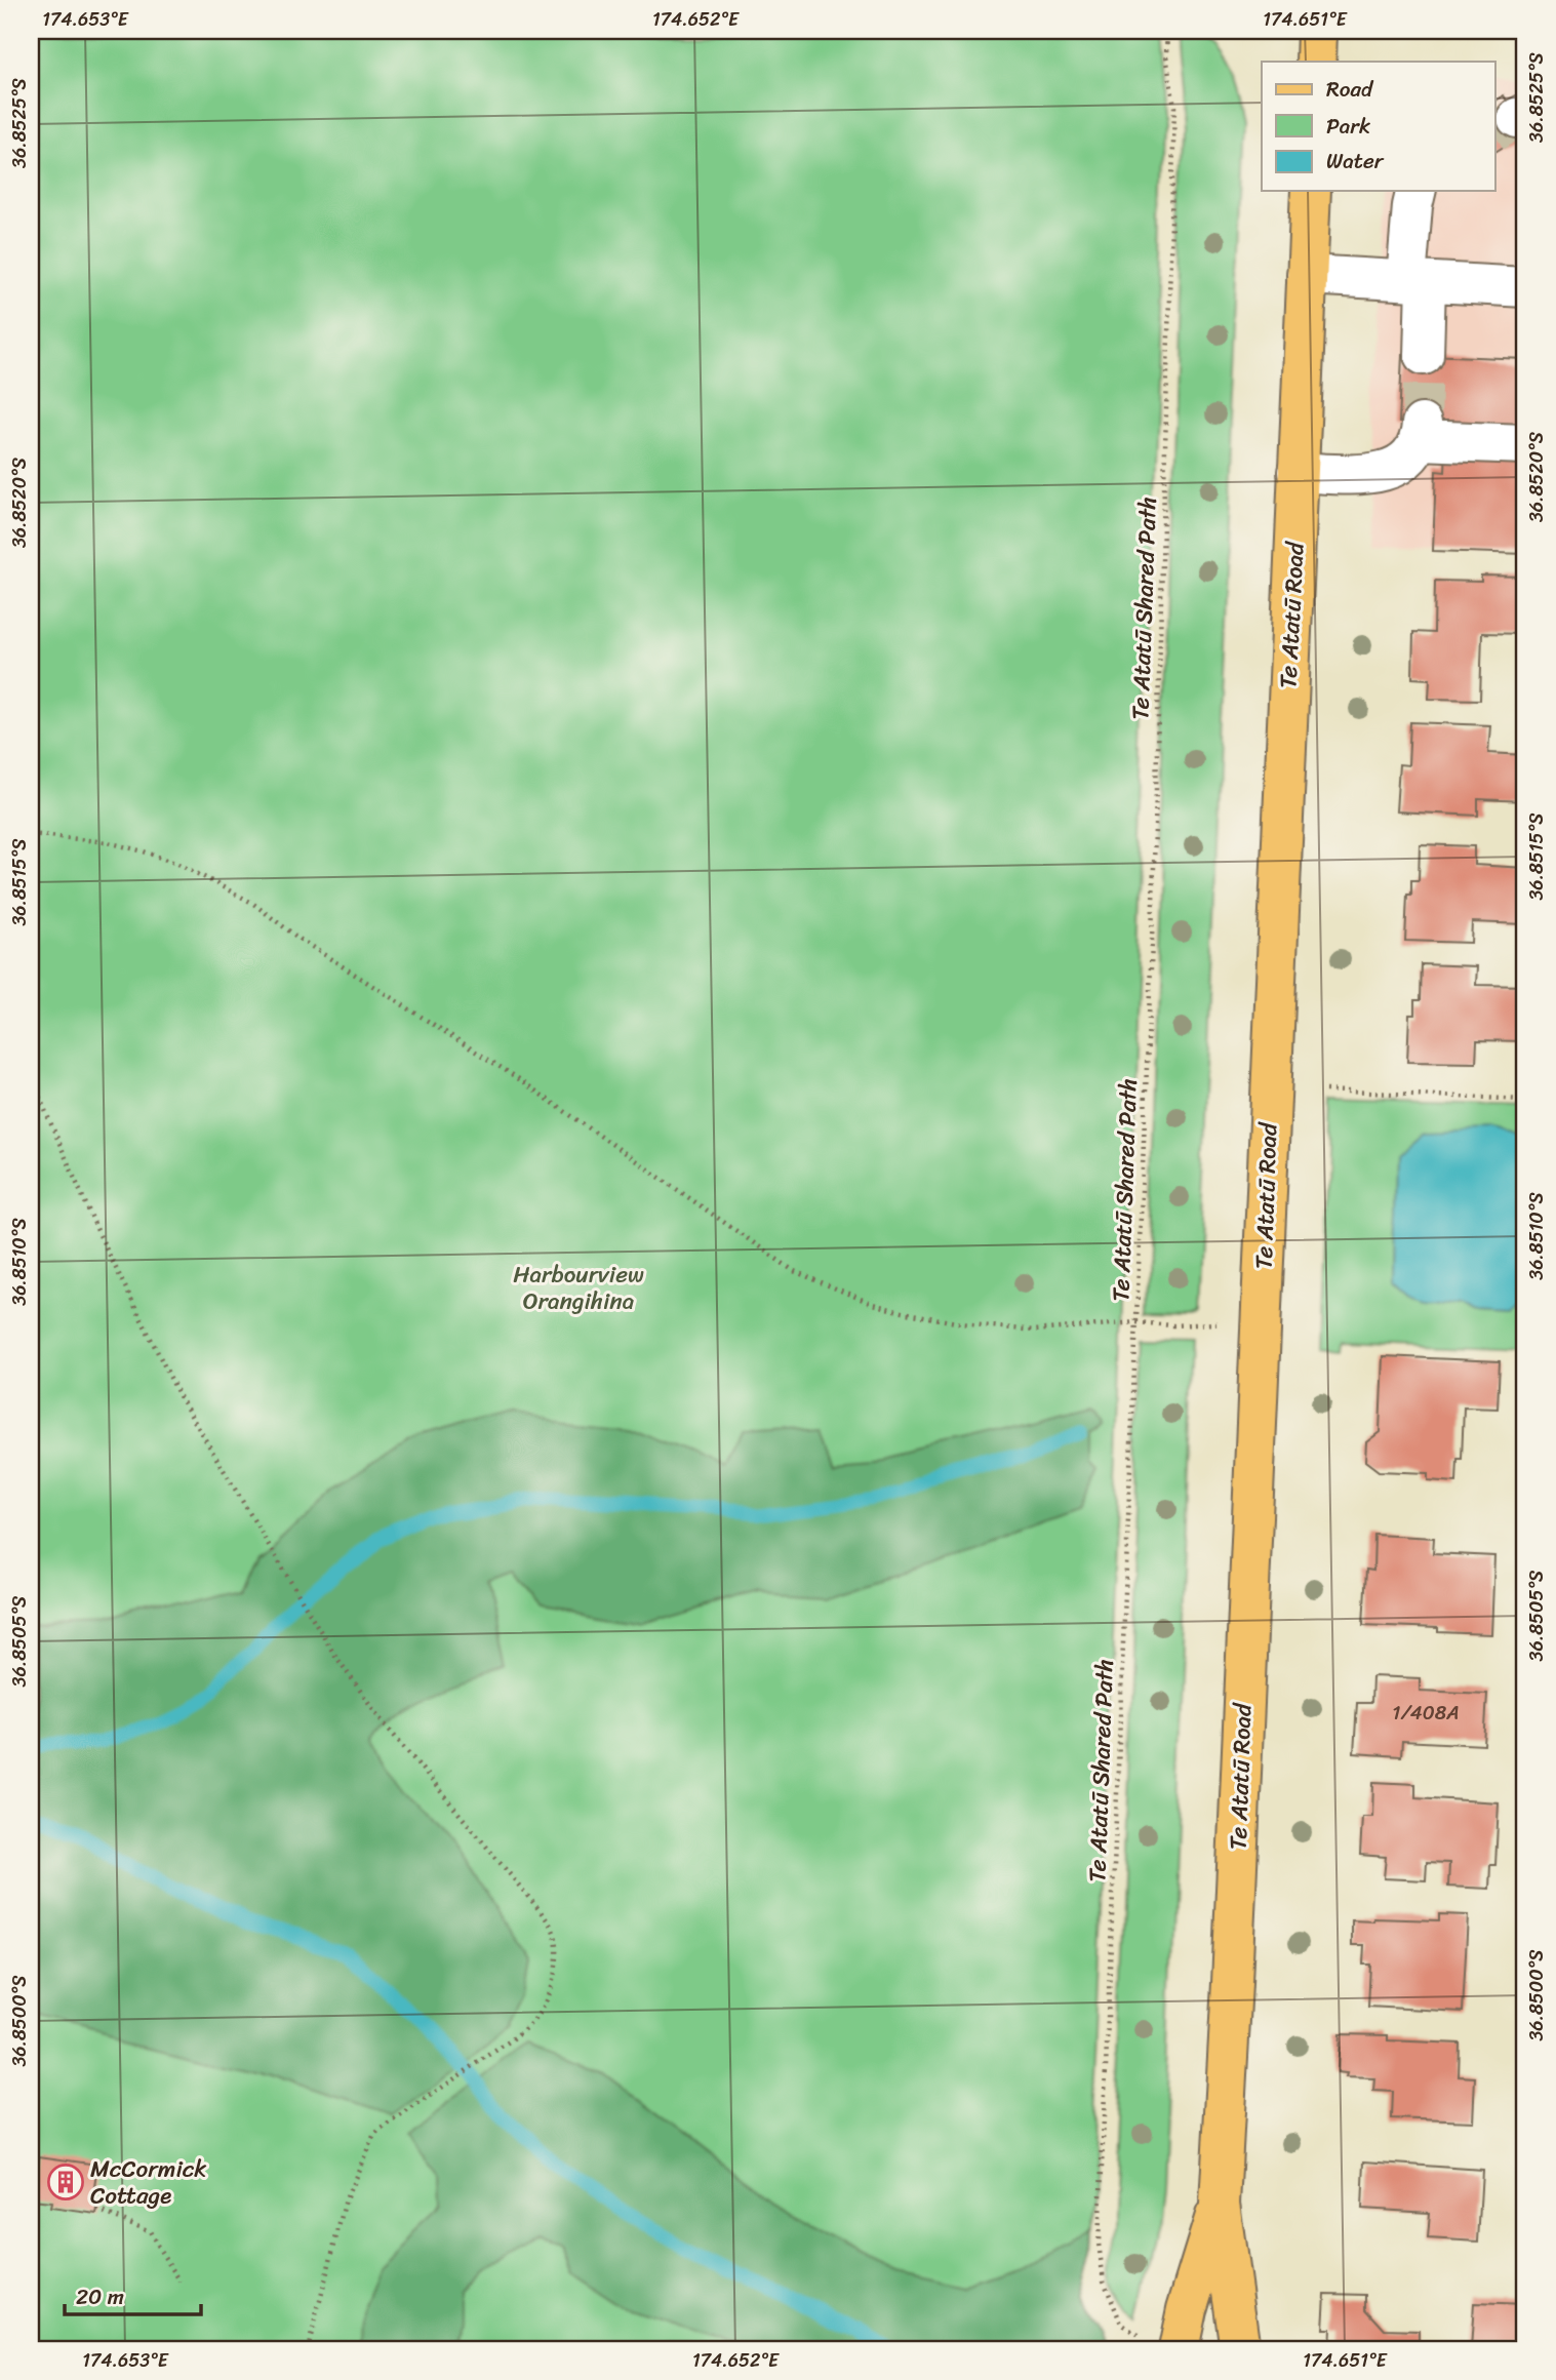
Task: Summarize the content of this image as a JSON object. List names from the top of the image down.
{
  "streets": {
    "main road": ["Te Atatū Road"],
    "path": ["Te Atatū Shared Path"]
  },
  "parks": ["Harbourview Orangihina"],
  "places": {
    "building": ["McCormick Cottage"]
  },
  "house_numbers": ["1/408A"],
  "legend": ["Road", "Park", "Water"],
  "scale_bar": "20 m",
  "coordinates": [
    "174.653°E",
    "174.652°E",
    "174.651°E",
    "36.8525°S",
    "36.8520°S",
    "36.8515°S",
    "36.8510°S",
    "36.8505°S",
    "36.8500°S"
  ]
}
